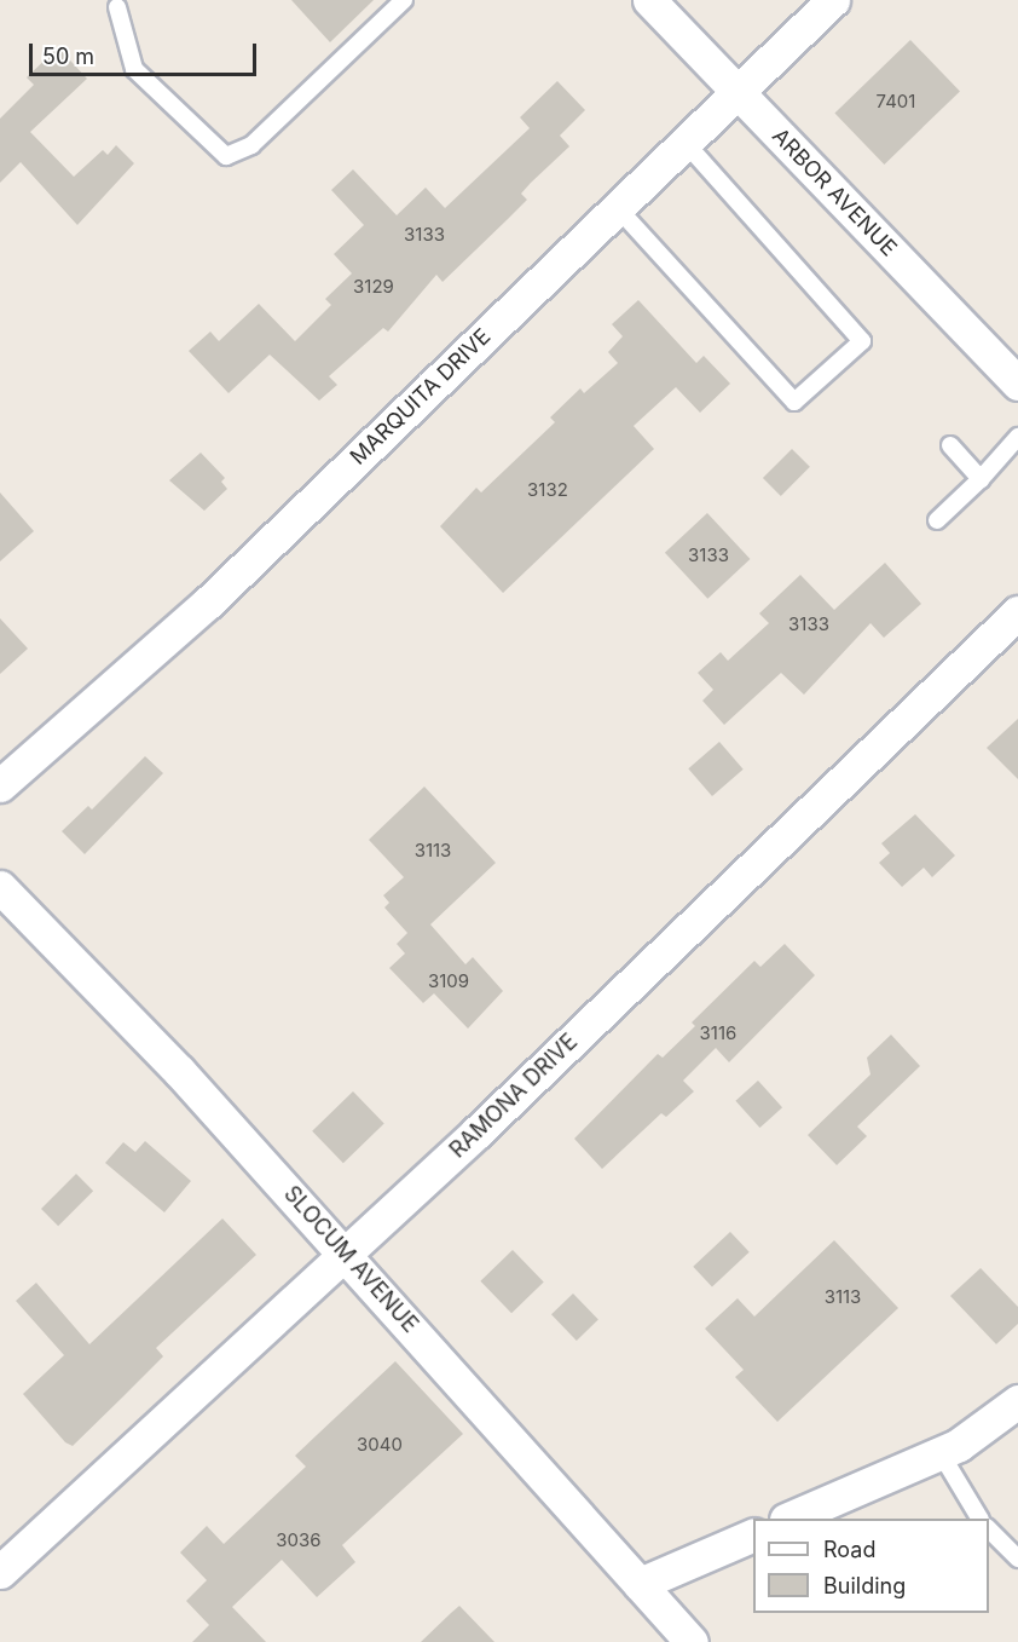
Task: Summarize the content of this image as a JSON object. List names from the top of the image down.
{
  "streets": {
    "street": [
      "ARBOR AVENUE",
      "MARQUITA DRIVE",
      "RAMONA DRIVE",
      "SLOCUM AVENUE"
    ]
  },
  "crossings": [
    ["ARBOR AVENUE", "MARQUITA DRIVE"],
    ["RAMONA DRIVE", "SLOCUM AVENUE"]
  ],
  "house_numbers": [
    "7401",
    "3133",
    "3129",
    "3132",
    "3133",
    "3133",
    "3113",
    "3109",
    "3116",
    "3113",
    "3040",
    "3036"
  ],
  "legend": ["Road", "Building"],
  "scale_bar": "50 m"
}
